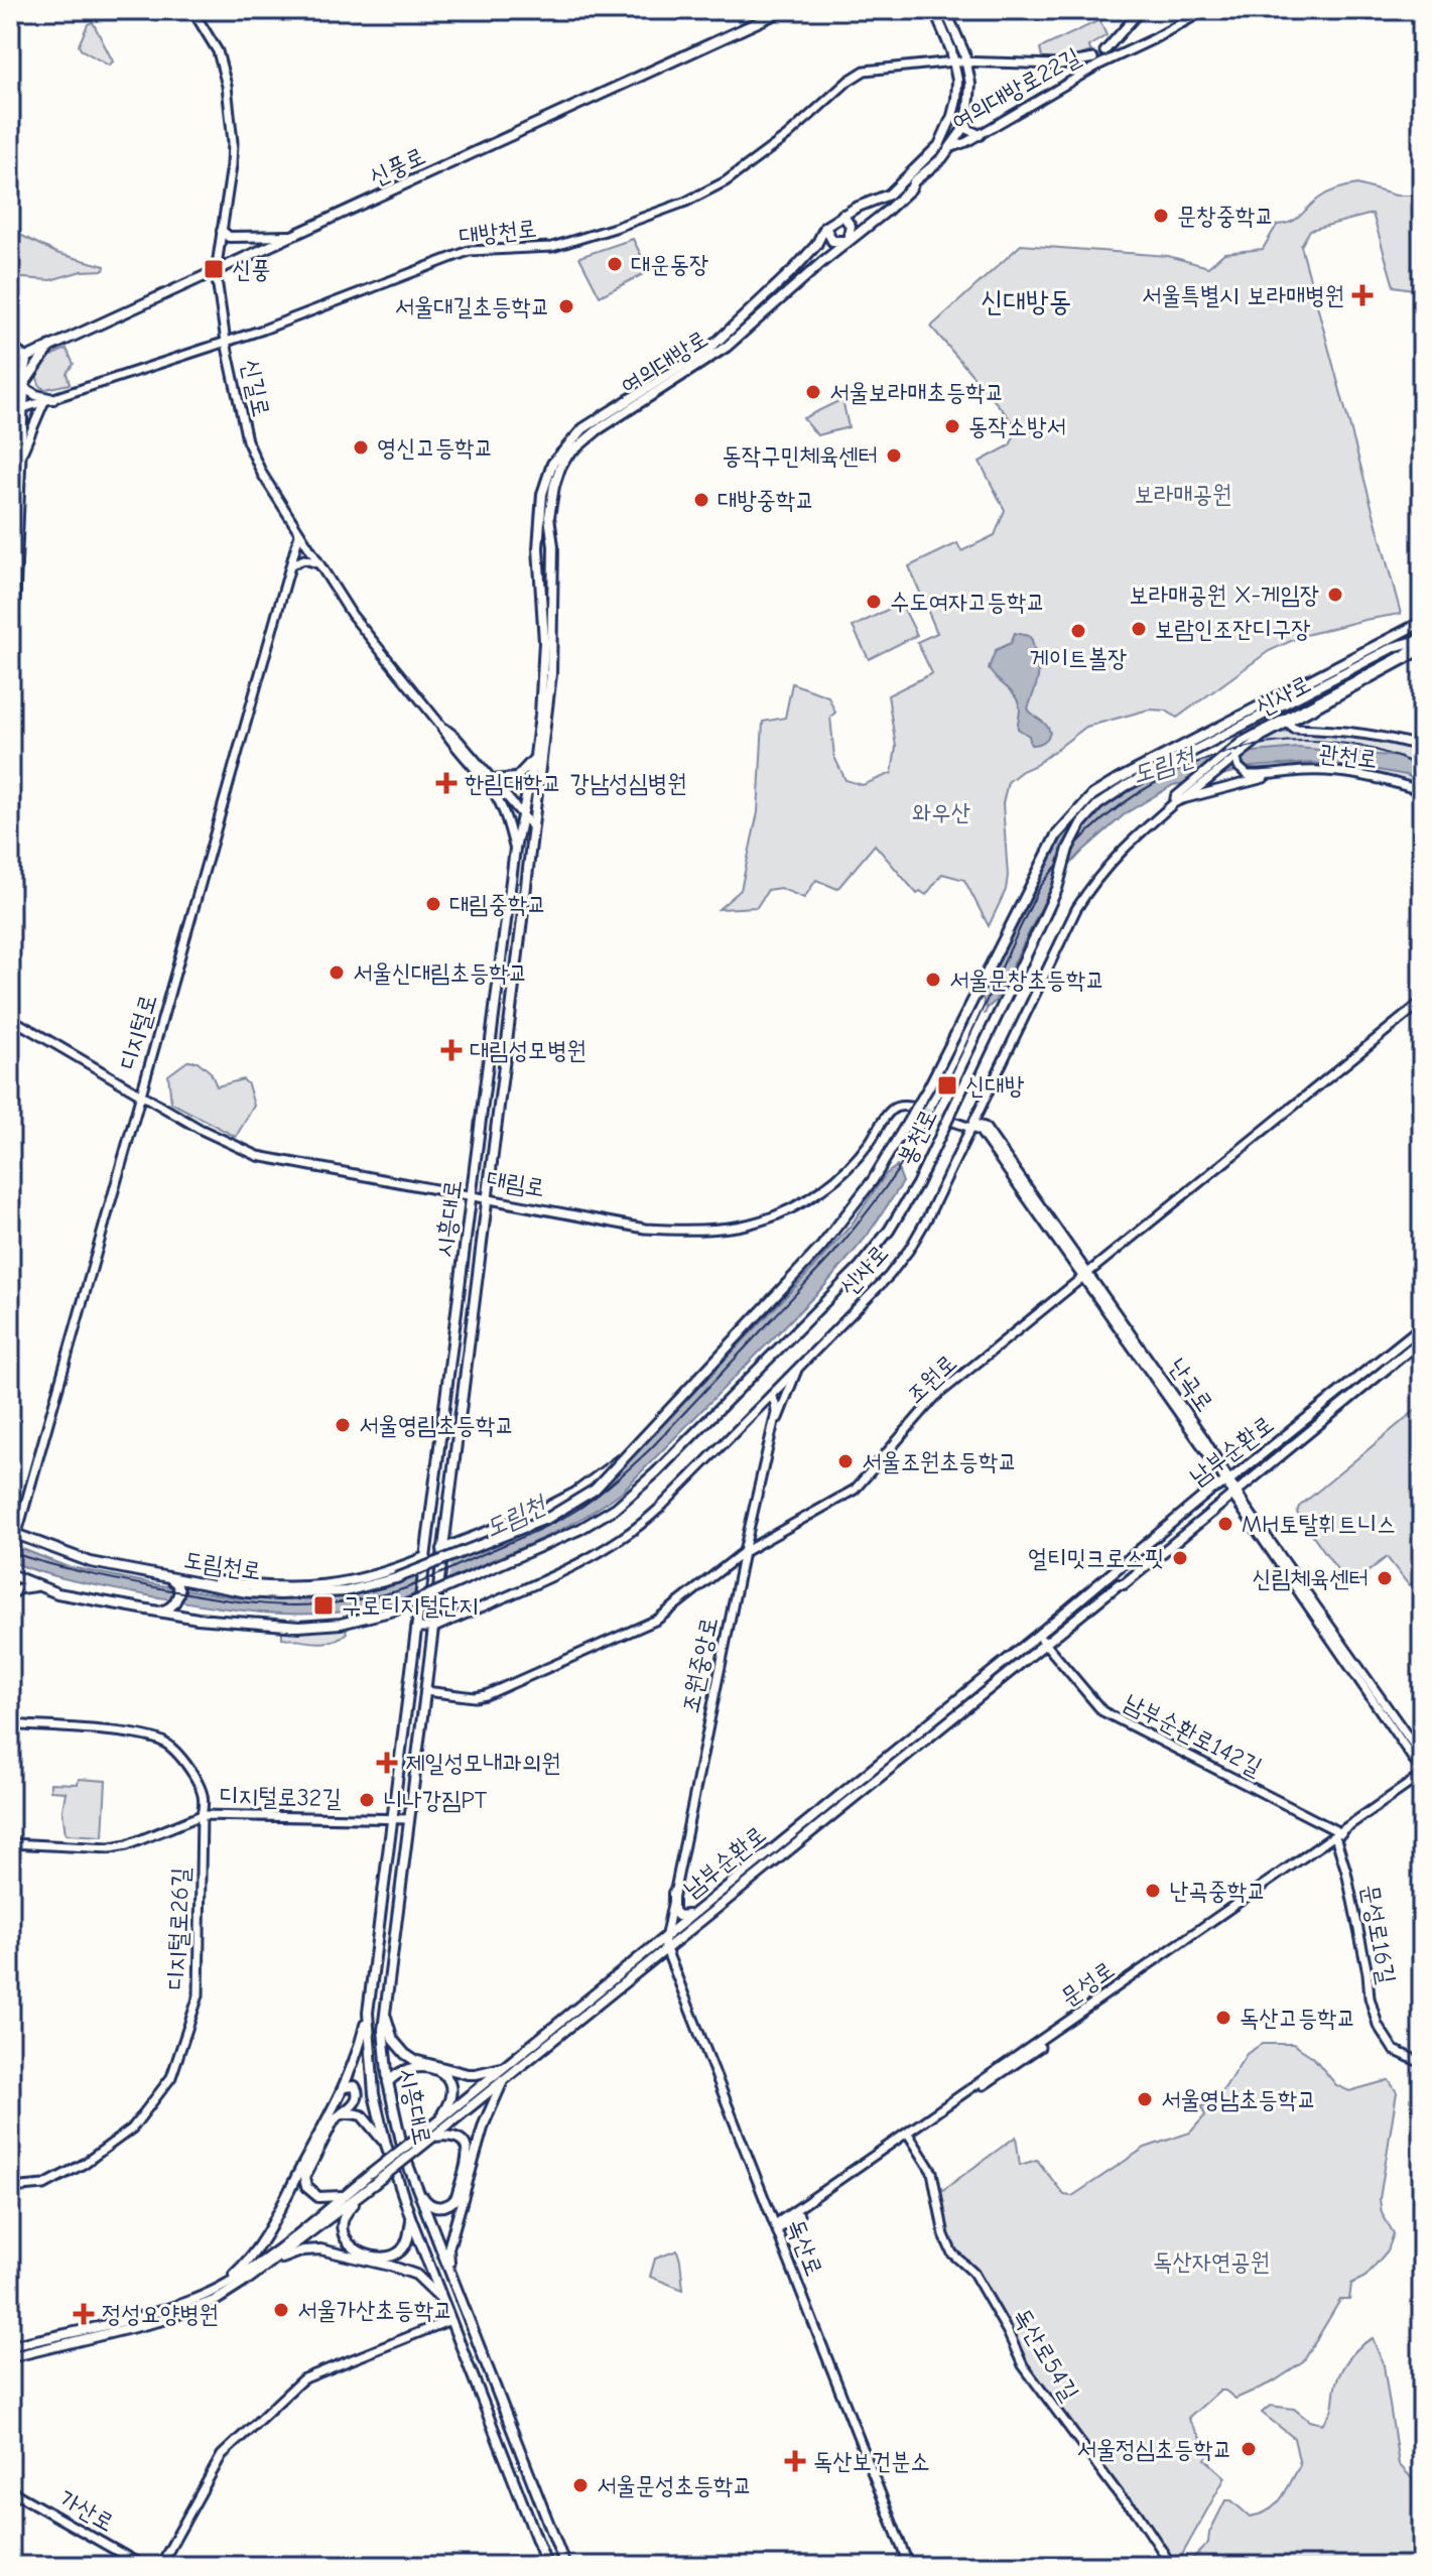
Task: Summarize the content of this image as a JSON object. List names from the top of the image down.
{
  "streets": {
    "main road": [
      "여의대방로22길",
      "신풍로",
      "대방천로",
      "여의대방로",
      "신길로",
      "신사로",
      "관천로",
      "디지털로",
      "봉천로",
      "대림로",
      "시흥대로",
      "조원로",
      "난곡로",
      "남부순환로",
      "도림천로",
      "조원중앙로",
      "남부순환로142길",
      "디지털로32길",
      "디지털로26길",
      "문성로16길",
      "문성로",
      "독산로",
      "독산로54길",
      "가산로"
    ]
  },
  "crossings": [
    ["여의대방로22길", "대방천로"],
    ["여의대방로22길", "여의대방로"],
    ["신풍로", "신길로"],
    ["대방천로", "여의대방로"],
    ["대방천로", "신길로"],
    ["여의대방로", "신길로"],
    ["여의대방로", "시흥대로"],
    ["신길로", "디지털로"],
    ["신길로", "시흥대로"],
    ["신사로", "관천로"],
    ["신사로", "봉천로"],
    ["신사로", "시흥대로"],
    ["신사로", "난곡로"],
    ["신사로", "조원중앙로"],
    ["디지털로", "대림로"],
    ["디지털로", "도림천로"],
    ["봉천로", "시흥대로"],
    ["봉천로", "도림천로"],
    ["대림로", "시흥대로"],
    ["시흥대로", "조원로"],
    ["시흥대로", "도림천로"],
    ["시흥대로", "디지털로32길"],
    ["조원로", "난곡로"],
    ["조원로", "조원중앙로"],
    ["난곡로", "남부순환로"],
    ["난곡로", "문성로"],
    ["남부순환로", "조원중앙로"],
    ["남부순환로", "남부순환로142길"],
    ["남부순환로", "독산로"],
    ["조원중앙로", "독산로"],
    ["남부순환로142길", "문성로16길"],
    ["남부순환로142길", "문성로"],
    ["디지털로32길", "디지털로26길"],
    ["문성로16길", "문성로"],
    ["문성로", "독산로"],
    ["문성로", "독산로54길"]
  ],
  "districts": ["신대방동"],
  "water": ["도림천"],
  "parks": ["보라매공원", "와우산", "독산자연공원"],
  "places": {
    "other": [
      "문창중학교",
      "대운동장",
      "서울대길초등학교",
      "서울보라매초등학교",
      "동작소방서",
      "영신고등학교",
      "동작구민체육센터",
      "대방중학교",
      "보라매공원 X-게임장",
      "수도여자고등학교",
      "보람인조잔디구장",
      "게이트볼장",
      "대림중학교",
      "서울신대림초등학교",
      "서울문창초등학교",
      "서울영림초등학교",
      "서울조원초등학교",
      "MH토탈휘트니스",
      "얼티밋크로스핏",
      "신림체육센터",
      "니나강짐PT",
      "난곡중학교",
      "독산고등학교",
      "서울영남초등학교",
      "서울가산초등학교",
      "서울정심초등학교",
      "서울문성초등학교"
    ],
    "transit": ["신풍", "신대방", "구로디지털단지"],
    "health": [
      "서울특별시 보라매병원",
      "한림대학교 강남성심병원",
      "대림성모병원",
      "제일성모내과의원",
      "정성요양병원",
      "독산보건분소"
    ]
  }
}
